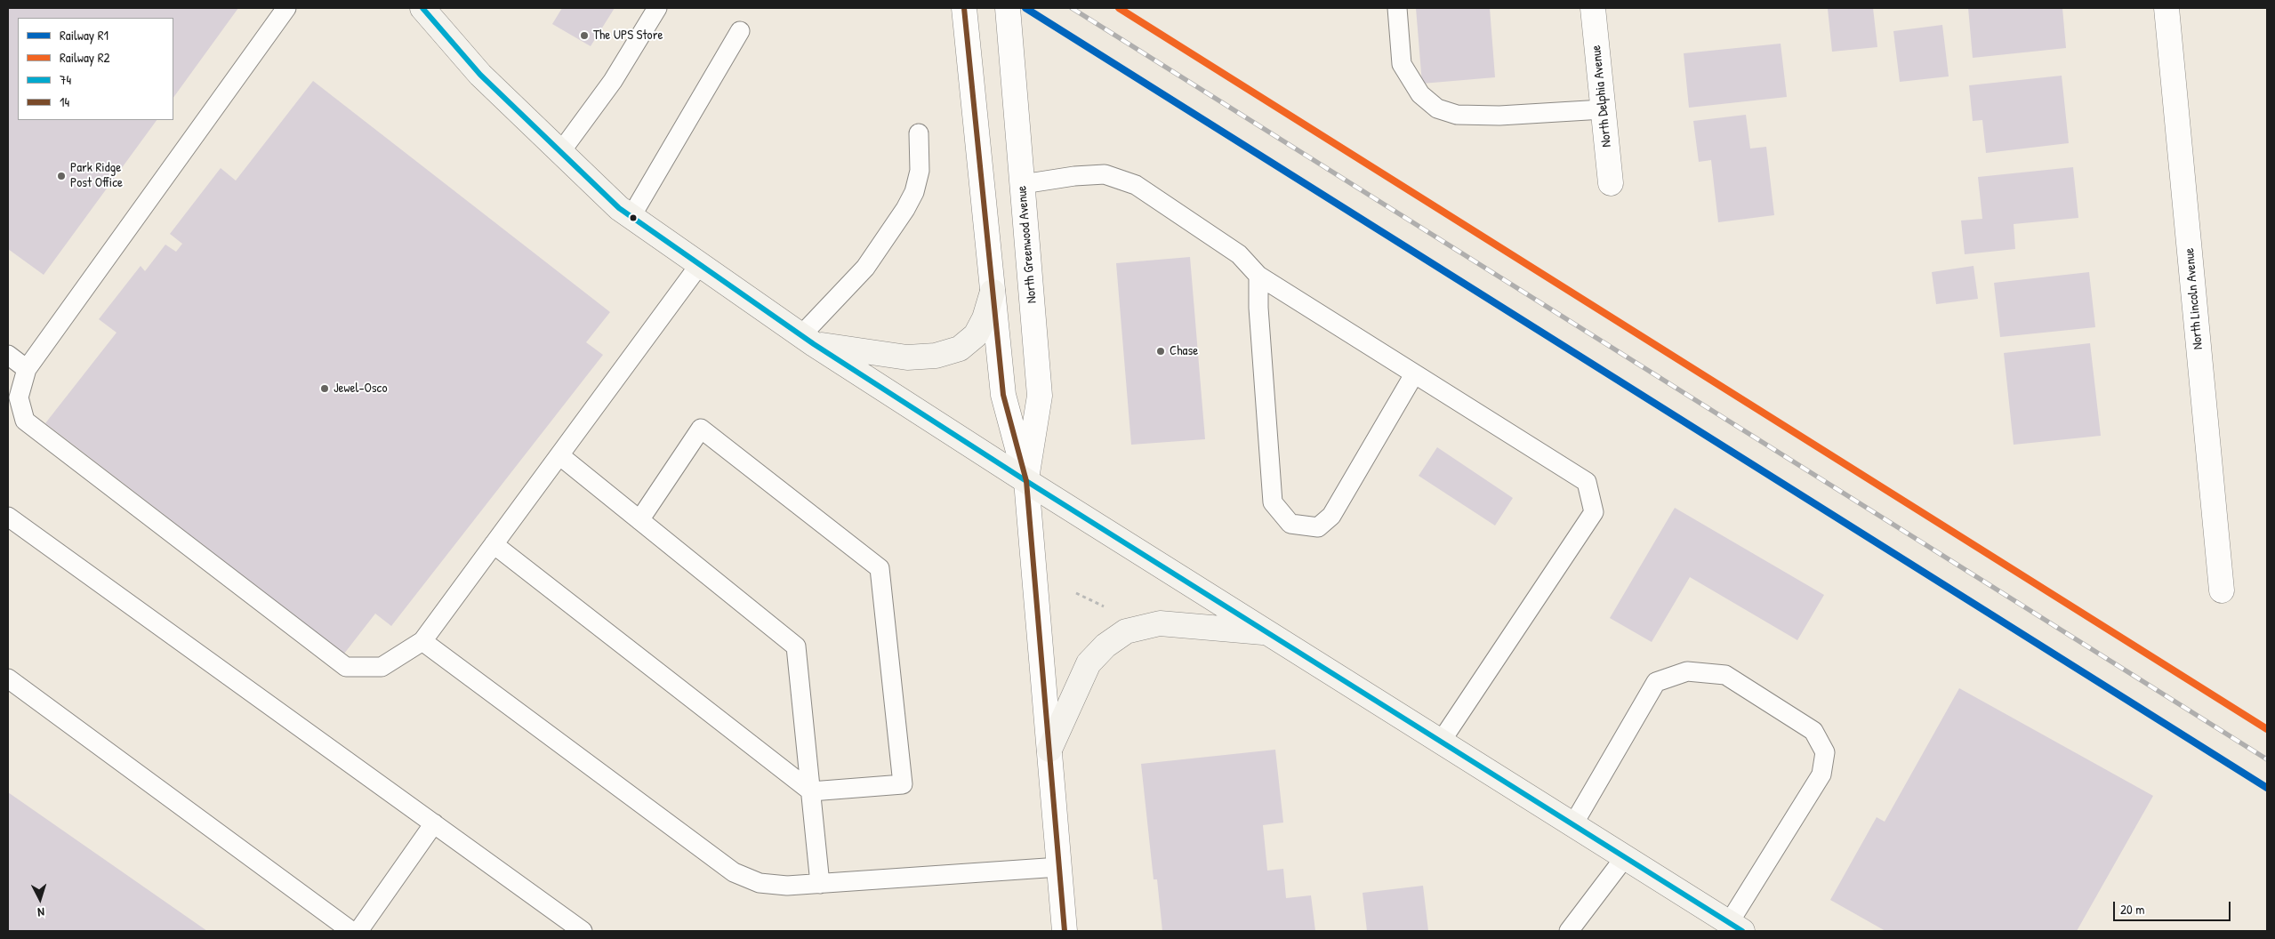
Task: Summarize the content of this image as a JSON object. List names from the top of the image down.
{
  "streets": {
    "street": ["North Delphia Avenue", "North Greenwood Avenue", "North Lincoln Avenue"]
  },
  "places": [
    "The UPS Store",
    "Park Ridge Post Office",
    "Chase",
    "Jewel-Osco"
  ],
  "lines": [
    "rail line R1",
    "rail line R2",
    "transit line 74",
    "transit line 14"
  ],
  "legend": [
    "Railway R1",
    "Railway R2",
    "74",
    "14"
  ],
  "scale_bar": "20 m",
  "north": "bottom"
}
